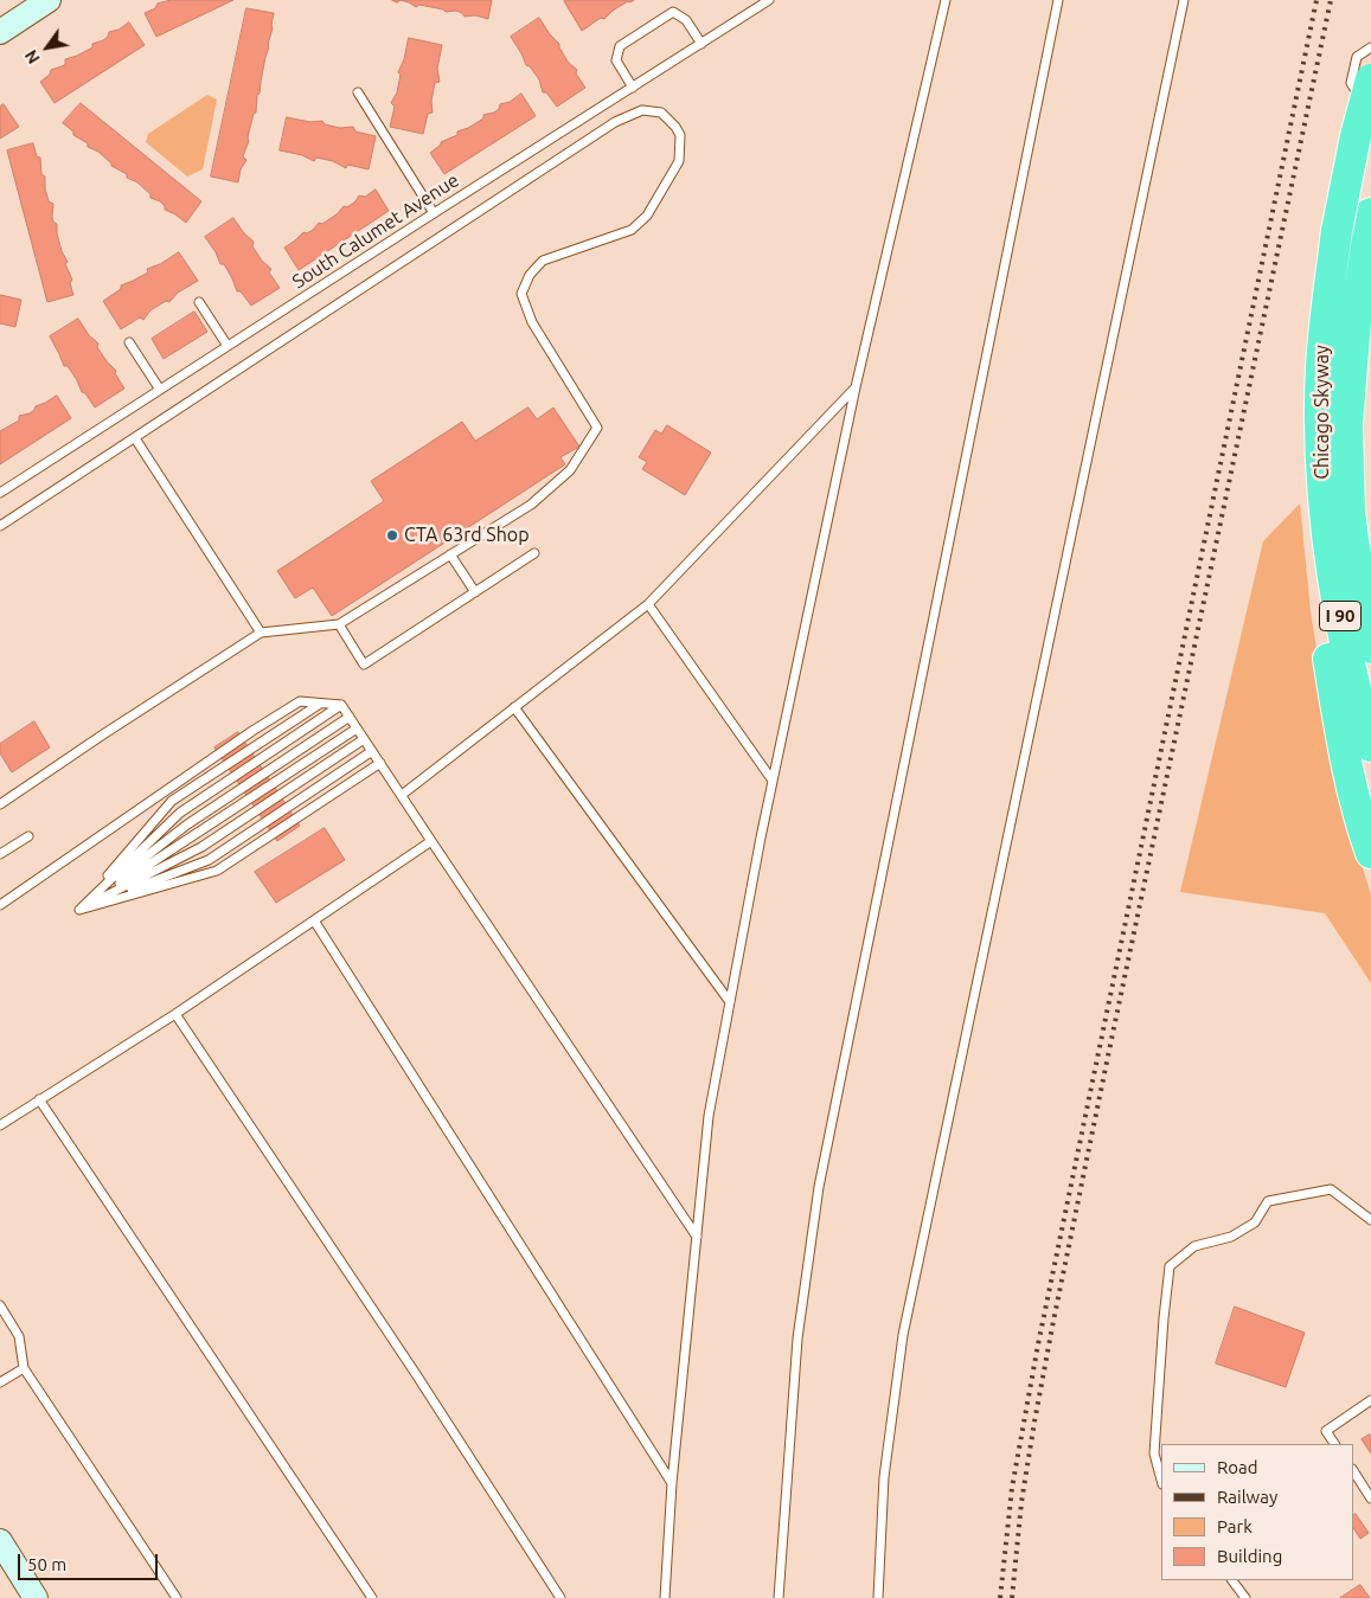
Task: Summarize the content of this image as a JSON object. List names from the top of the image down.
{
  "streets": {
    "highway": ["Chicago Skyway", "I 90"],
    "lane": ["South Calumet Avenue"]
  },
  "places": ["CTA 63rd Shop"],
  "legend": [
    "Road",
    "Railway",
    "Park",
    "Building"
  ],
  "scale_bar": "50 m",
  "north": "bottom left"
}
